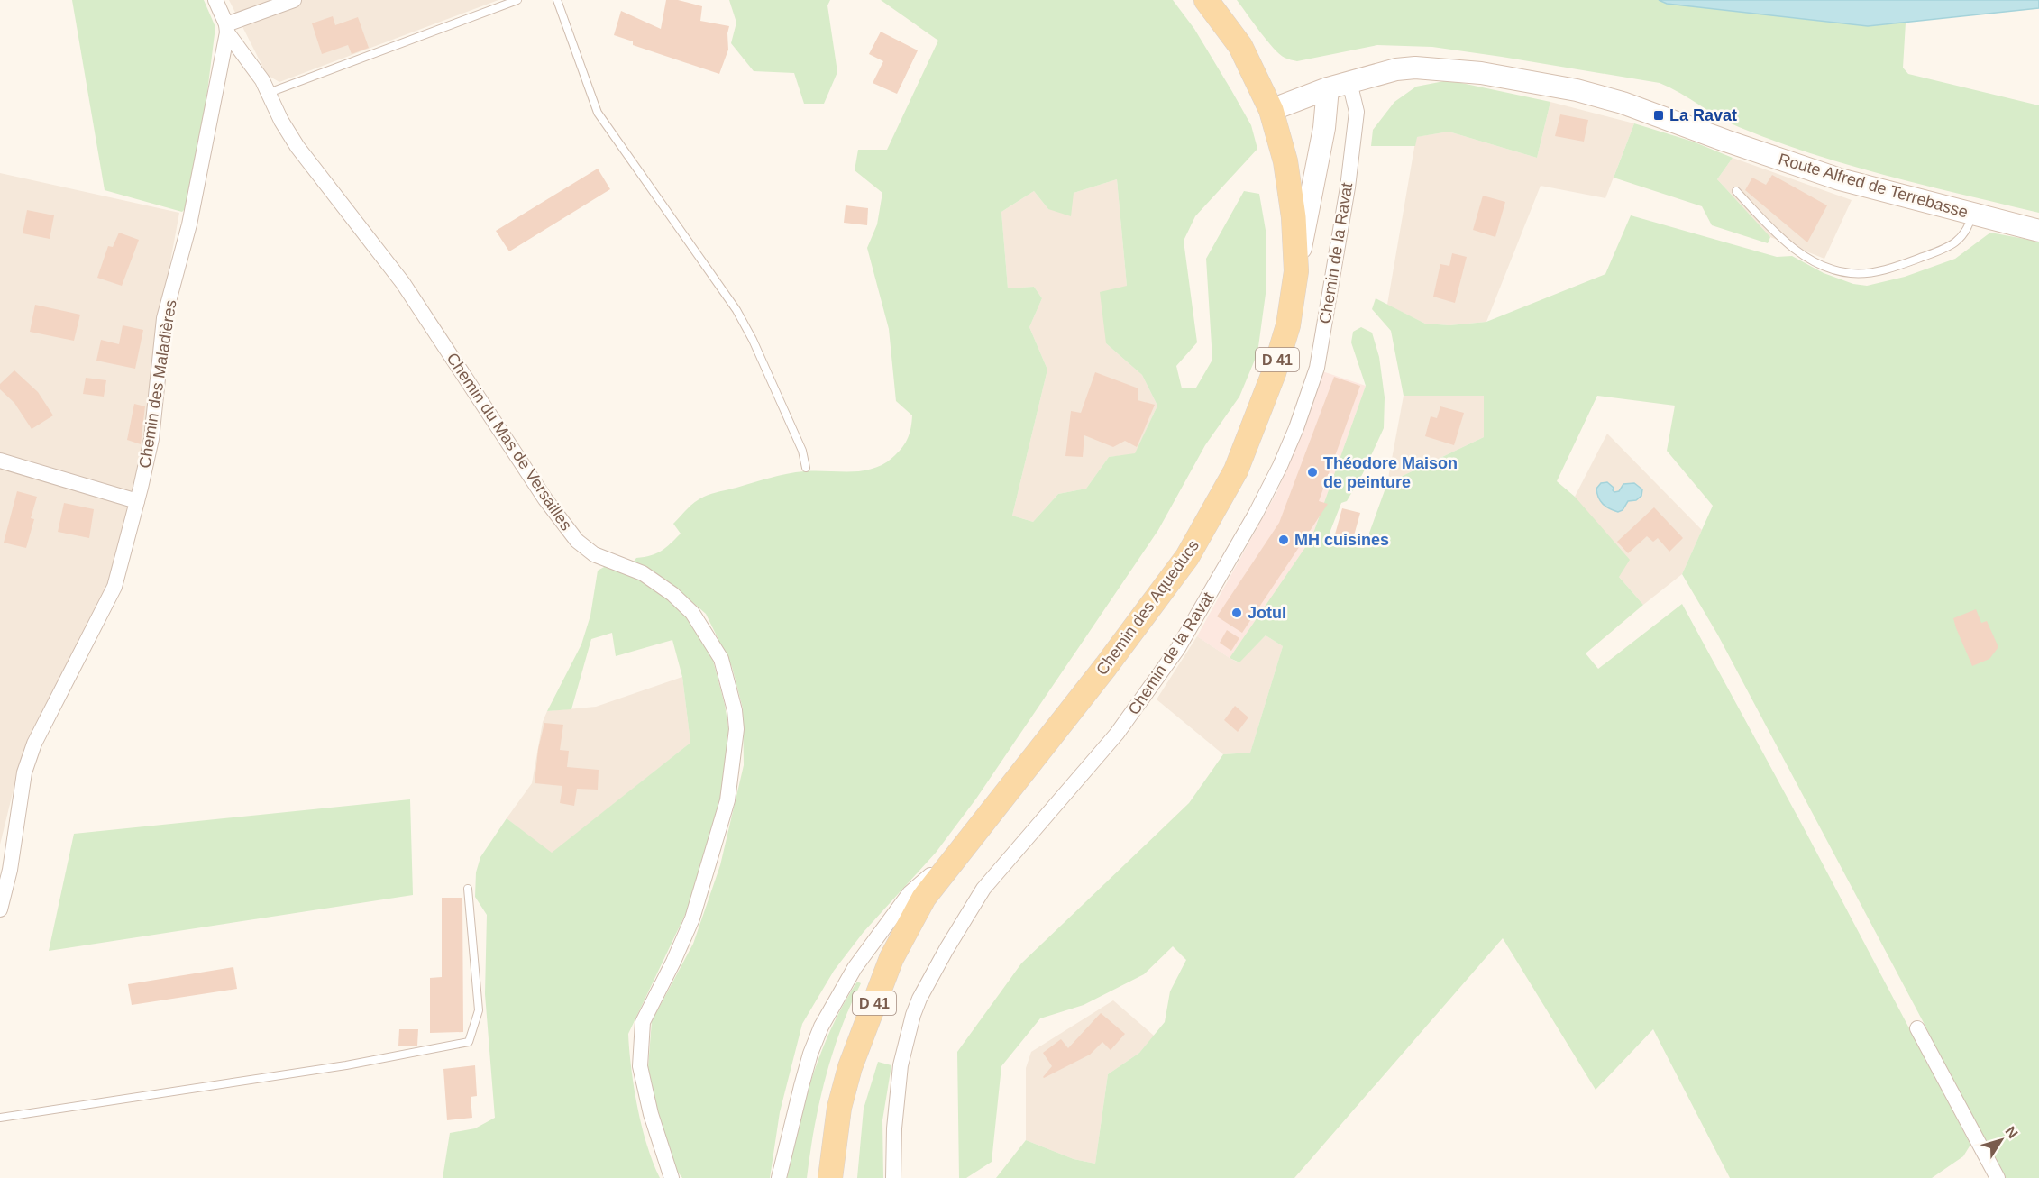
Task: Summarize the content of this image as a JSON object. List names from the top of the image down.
{
  "streets": {
    "main road": ["D 41", "Chemin des Aqueducs"],
    "street": [
      "Route Alfred de Terrebasse",
      "Chemin de la Ravat",
      "Chemin des Maladières",
      "Chemin du Mas de Versailles"
    ]
  },
  "crossings": [
    ["Route Alfred de Terrebasse", "Chemin de la Ravat"],
    ["Route Alfred de Terrebasse", "Chemin des Aqueducs"],
    ["Chemin des Maladières", "Chemin du Mas de Versailles"]
  ],
  "places": {
    "transit": ["La Ravat"],
    "other": ["Théodore Maison de peinture", "MH cuisines", "Jotul"]
  },
  "north": "top right"
}
